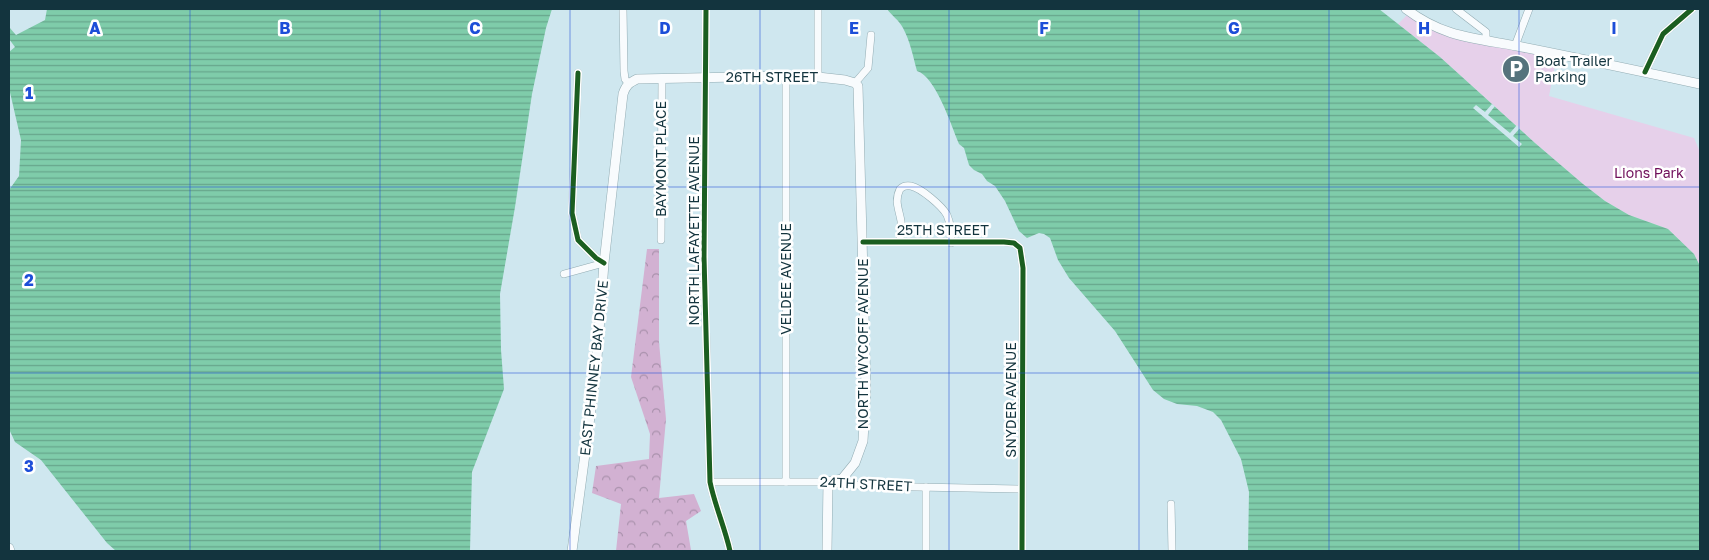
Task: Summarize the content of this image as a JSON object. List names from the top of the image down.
{
  "streets": {
    "street": [
      "26TH STREET",
      "BAYMONT PLACE",
      "25TH STREET",
      "NORTH LAFAYETTE AVENUE",
      "VELDEE AVENUE",
      "NORTH WYCOFF AVENUE",
      "EAST PHINNEY BAY DRIVE",
      "SNYDER AVENUE",
      "24TH STREET"
    ]
  },
  "crossings": [
    ["26TH STREET", "BAYMONT PLACE"],
    ["26TH STREET", "NORTH LAFAYETTE AVENUE"],
    ["26TH STREET", "VELDEE AVENUE"],
    ["26TH STREET", "NORTH WYCOFF AVENUE"],
    ["26TH STREET", "EAST PHINNEY BAY DRIVE"],
    ["25TH STREET", "NORTH WYCOFF AVENUE"],
    ["25TH STREET", "SNYDER AVENUE"],
    ["NORTH LAFAYETTE AVENUE", "24TH STREET"],
    ["VELDEE AVENUE", "24TH STREET"],
    ["NORTH WYCOFF AVENUE", "24TH STREET"],
    ["SNYDER AVENUE", "24TH STREET"]
  ],
  "parks": ["Lions Park"],
  "places": {
    "parking": ["Boat Trailer Parking"]
  },
  "grid": {
    "columns": [
      "A",
      "B",
      "C",
      "D",
      "E",
      "F",
      "G",
      "H",
      "I"
    ],
    "rows": ["1", "2", "3"]
  }
}
